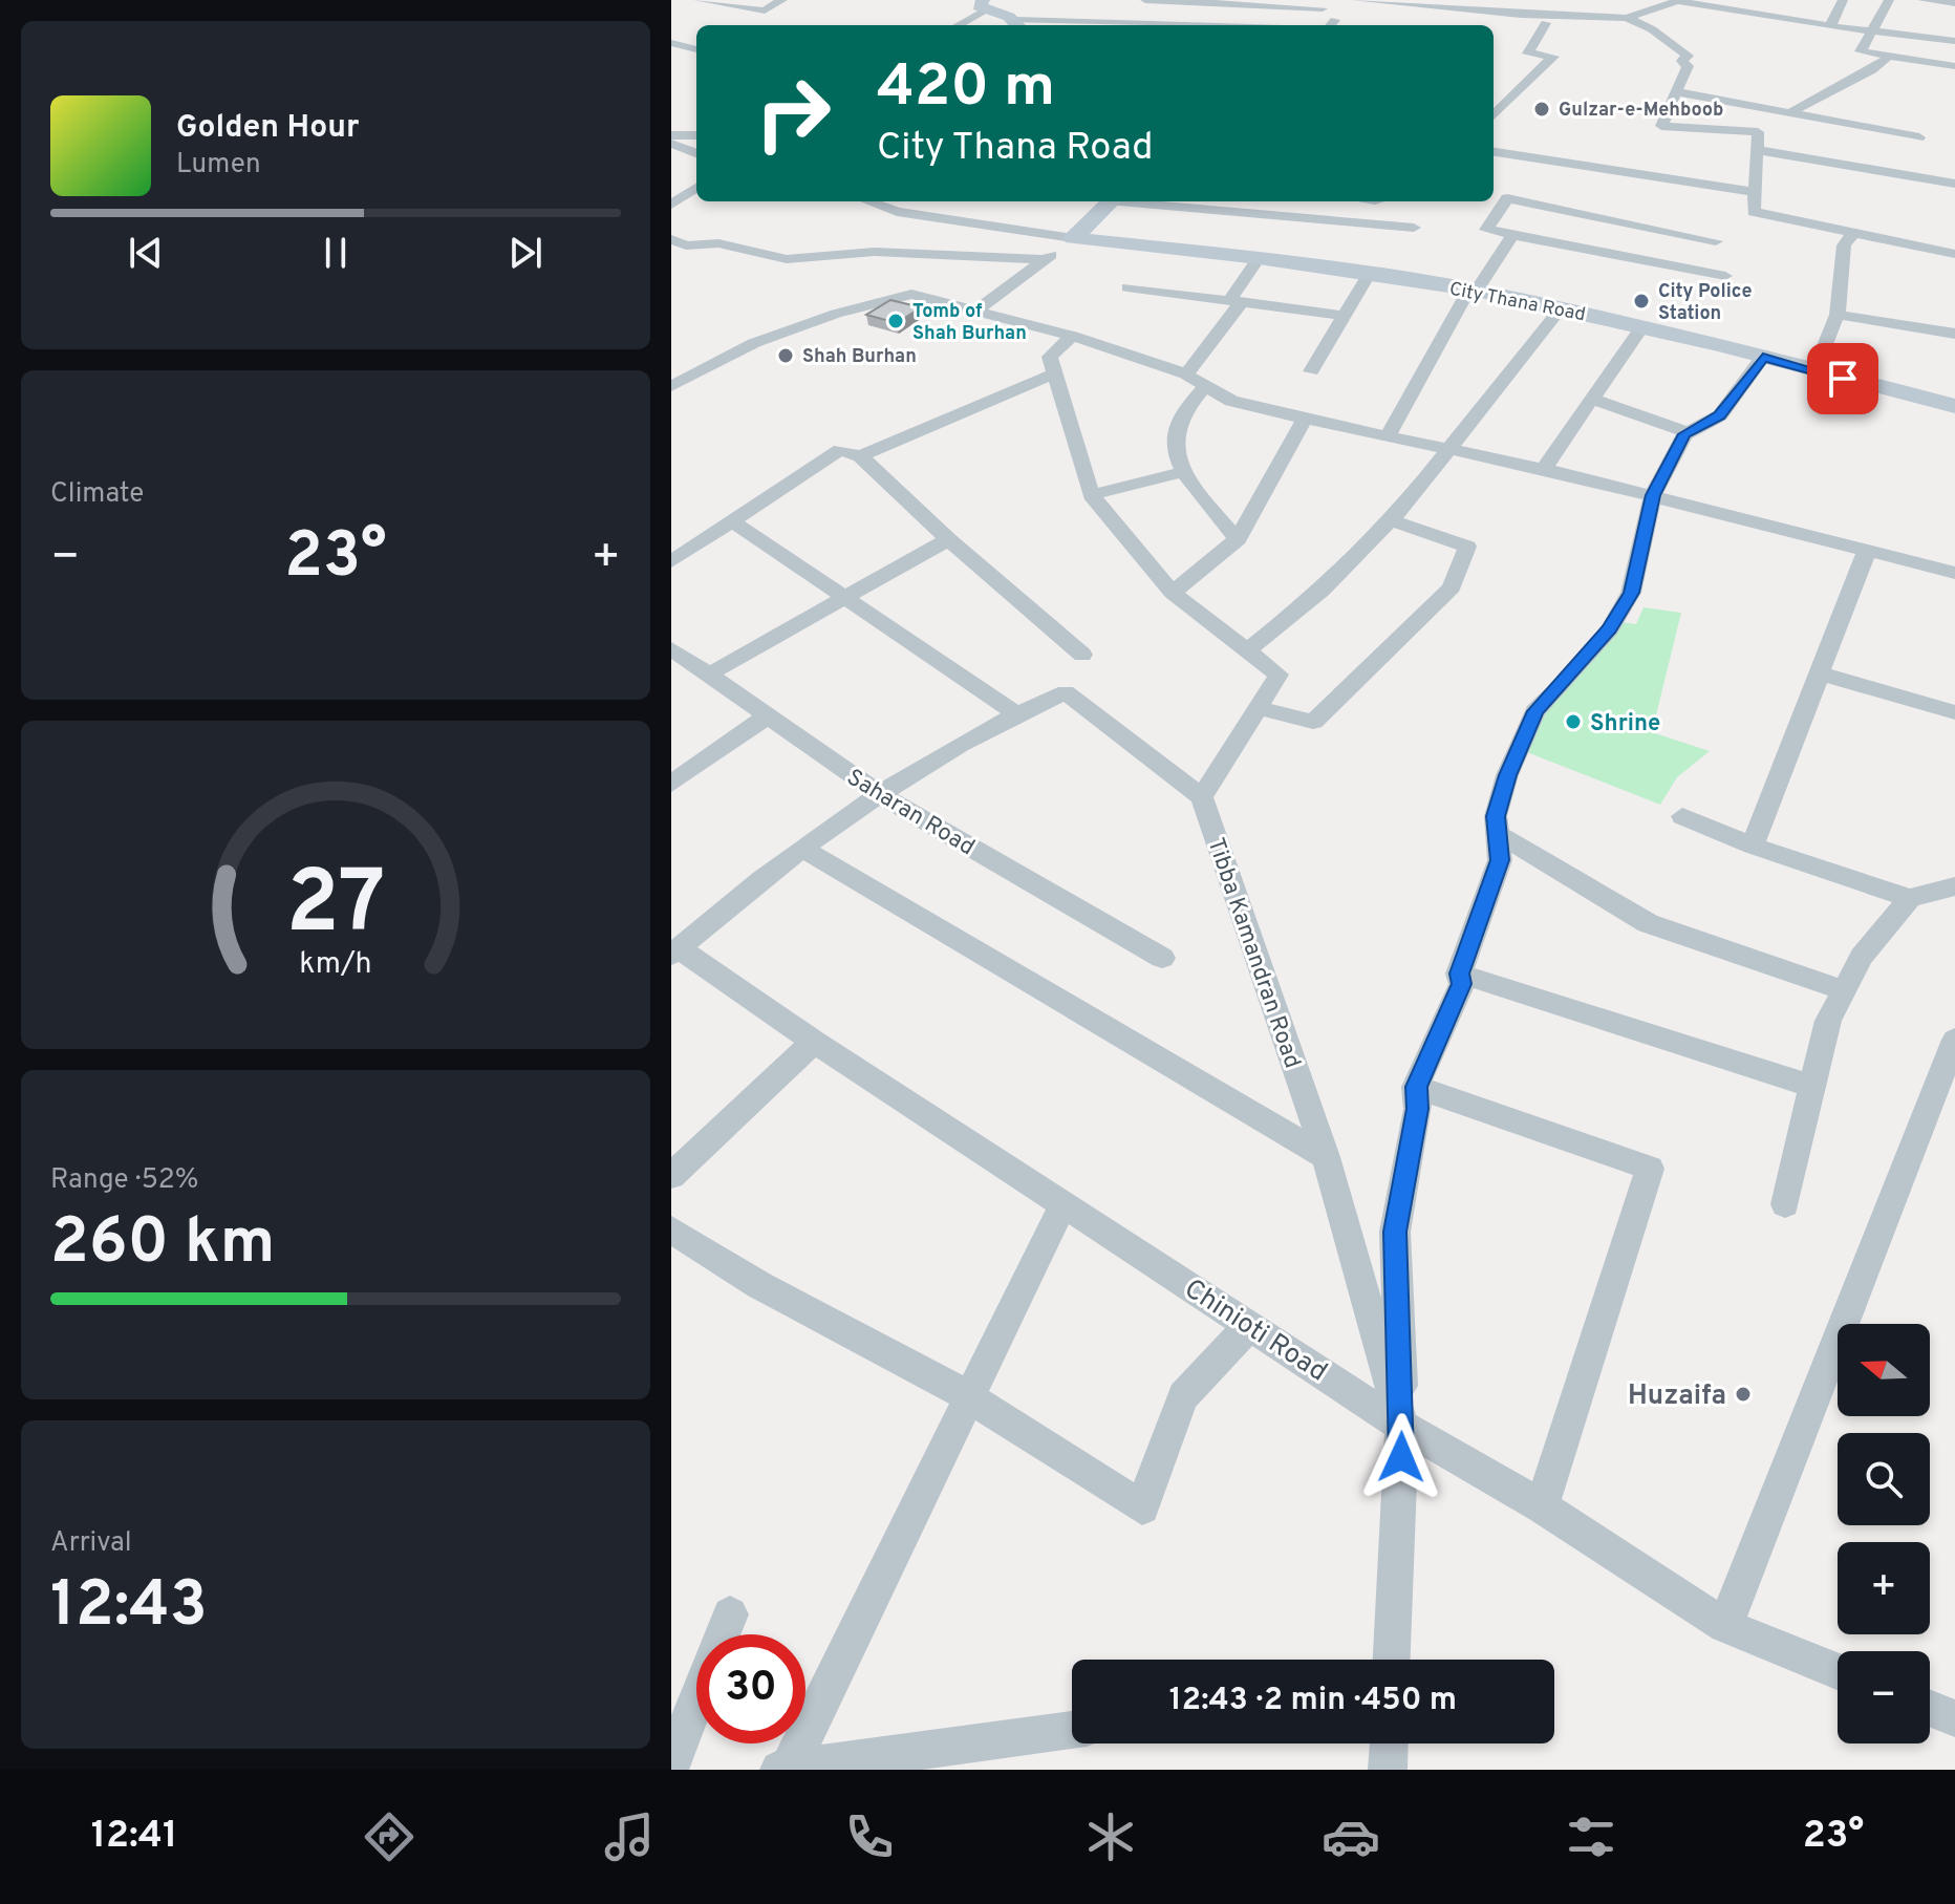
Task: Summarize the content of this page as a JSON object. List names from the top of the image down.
{
  "streets": {
    "street": [
      "City Thana Road",
      "Saharan Road",
      "Tibba Kamandran Road",
      "Chinioti Road"
    ]
  },
  "crossings": [
    ["Tibba Kamandran Road", "Chinioti Road"]
  ],
  "places": [
    "Gulzar-e-Mehboob",
    "City Police Station",
    "Tomb of Shah Burhan",
    "Shah Burhan",
    "Shrine",
    "Huzaifa"
  ],
  "north": "left",
  "page": {
    "turn": ["420 m", "City Thana Road"],
    "song": ["Golden Hour", "Lumen"],
    "tile": [
      "Climate",
      ["Range · 52%", "260 km"],
      ["Arrival", "12:43"]
    ],
    "heat": ["−", "23°", "+"],
    "map_buttons": ["+", "−"],
    "limit": "30",
    "trip": "12:43 · 2 min · 450 m",
    "tabs": ["12:41", "23°"],
    "gauge": ["27", "km/h"]
  }
}
